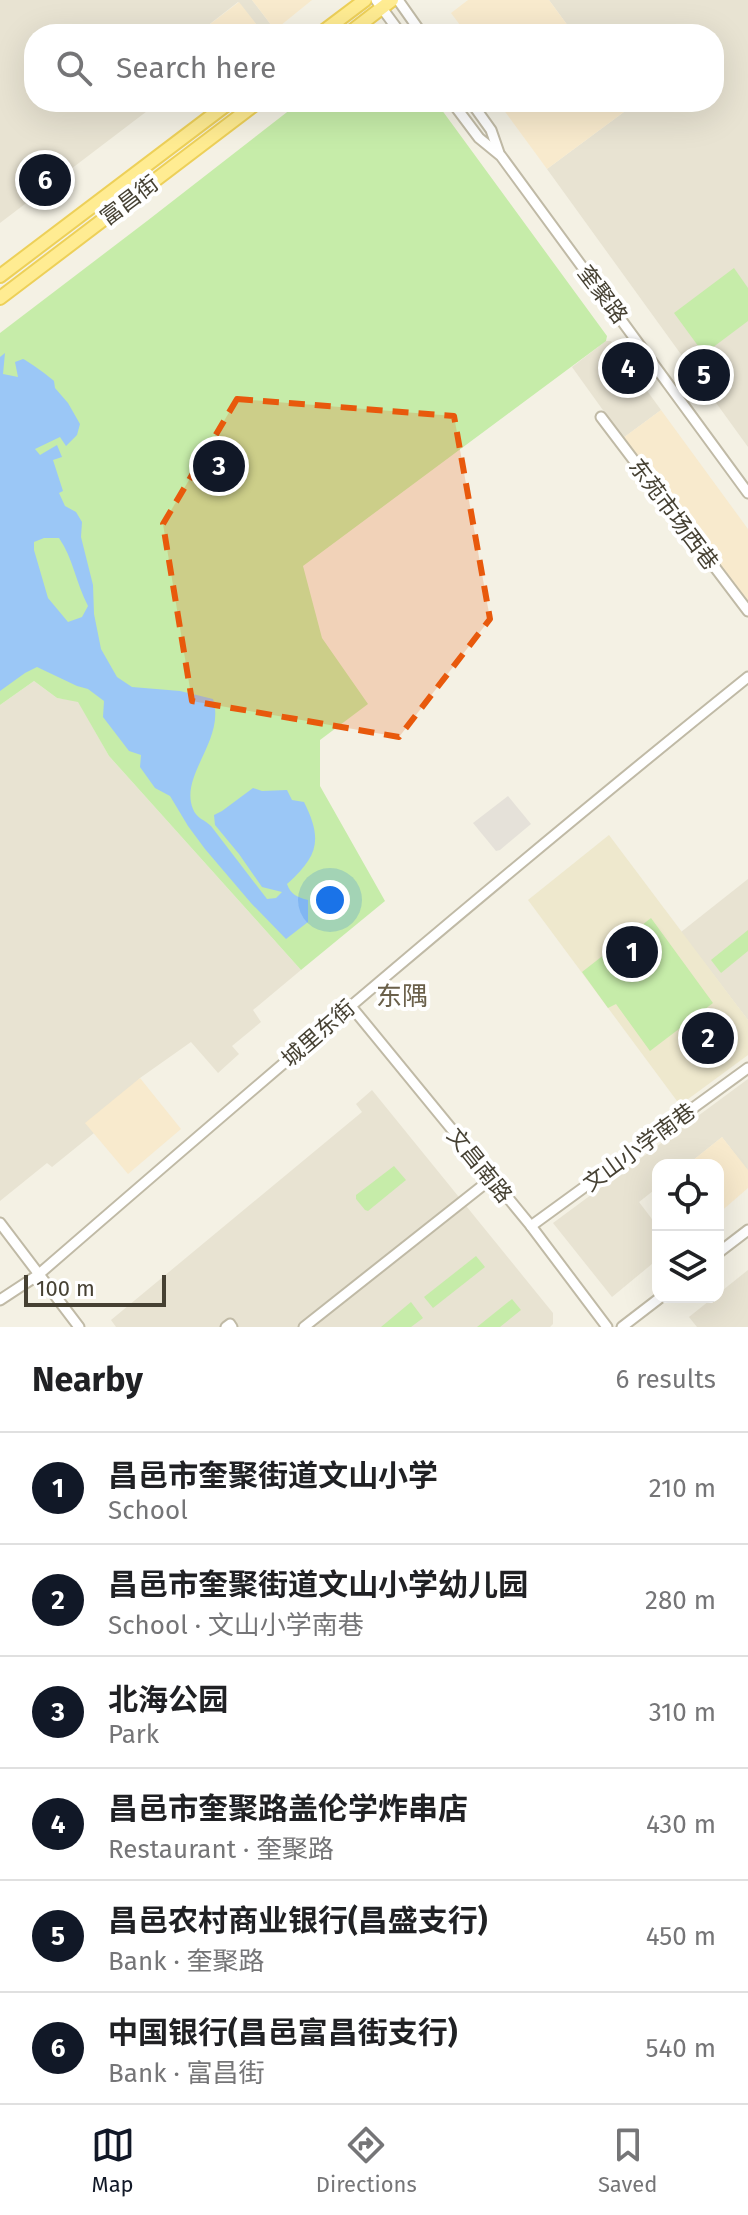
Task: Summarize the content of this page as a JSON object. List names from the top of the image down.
{
  "streets": {
    "main road": ["富昌街"],
    "street": [
      "奎聚路",
      "东苑市场西巷",
      "城里东街",
      "文山小学南巷",
      "文昌南路"
    ]
  },
  "crossings": [
    ["城里东街", "文昌南路"],
    ["文山小学南巷", "文昌南路"]
  ],
  "districts": ["东隅"],
  "scale_bar": "100 m",
  "page": {
    "search": "Search here",
    "pins": [
      "6",
      "4",
      "5",
      "3",
      "1",
      "2"
    ],
    "scale": "100 m",
    "heading": ["Nearby", "6 results"],
    "list": [
      {
        "mark": "1",
        "name": "昌邑市奎聚街道文山小学",
        "note": "School",
        "value": "210 m"
      },
      {
        "mark": "2",
        "name": "昌邑市奎聚街道文山小学幼儿园",
        "note": "School · 文山小学南巷",
        "value": "280 m"
      },
      {
        "mark": "3",
        "name": "北海公园",
        "note": "Park",
        "value": "310 m"
      },
      {
        "mark": "4",
        "name": "昌邑市奎聚路盖伦学炸串店",
        "note": "Restaurant · 奎聚路",
        "value": "430 m"
      },
      {
        "mark": "5",
        "name": "昌邑农村商业银行(昌盛支行)",
        "note": "Bank · 奎聚路",
        "value": "450 m"
      },
      {
        "mark": "6",
        "name": "中国银行(昌邑富昌街支行)",
        "note": "Bank · 富昌街",
        "value": "540 m"
      }
    ],
    "nav": ["Map", "Directions", "Saved"]
  }
}
